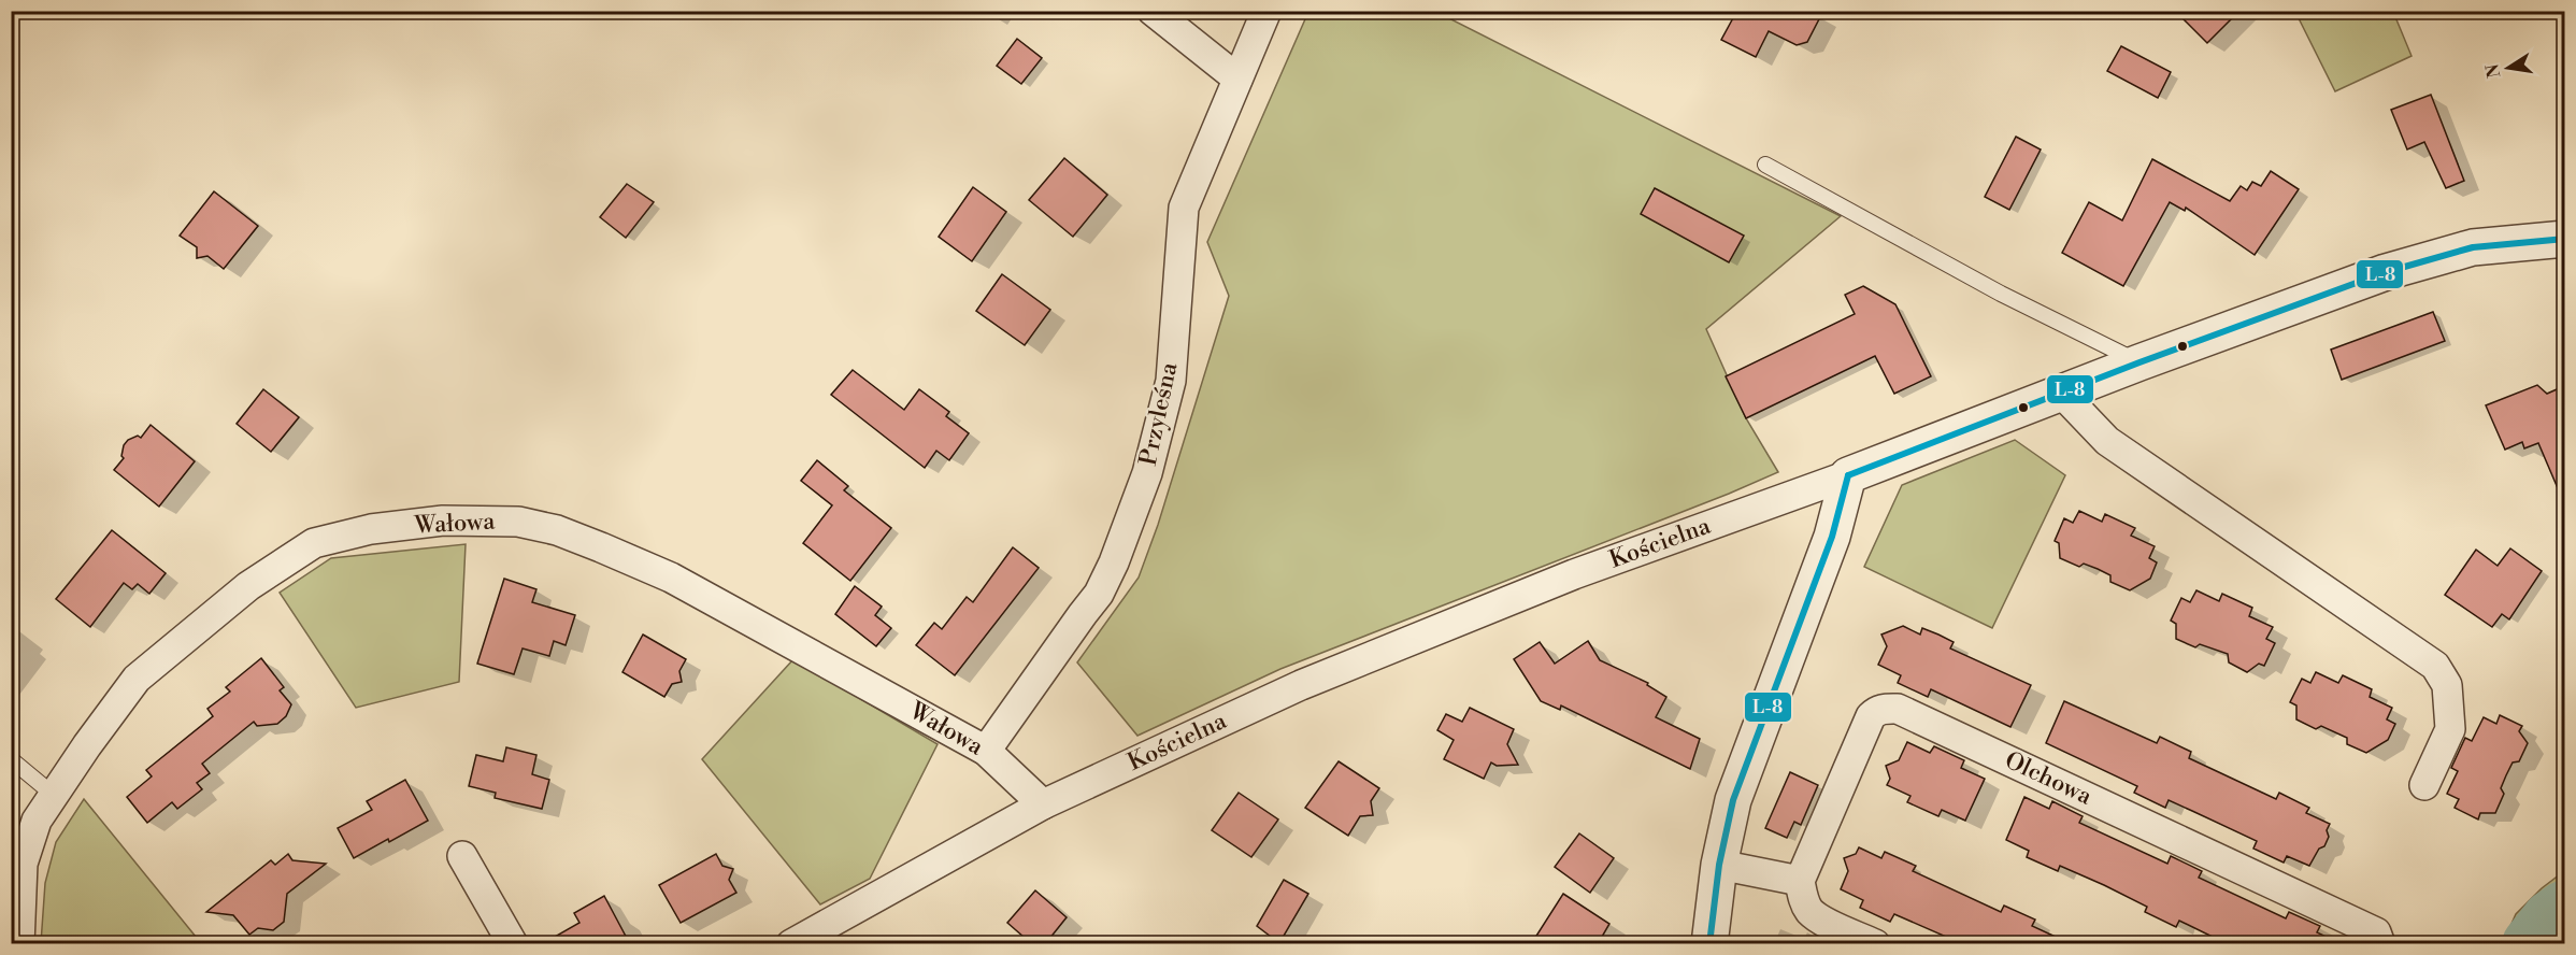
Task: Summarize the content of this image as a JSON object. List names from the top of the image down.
{
  "streets": {
    "street": [
      "Przyleśna",
      "Wałowa",
      "Kościelna",
      "Olchowa"
    ]
  },
  "crossings": [
    ["Przyleśna", "Wałowa"],
    ["Wałowa", "Kościelna"]
  ],
  "lines": ["transit line L-8"],
  "north": "left"
}
